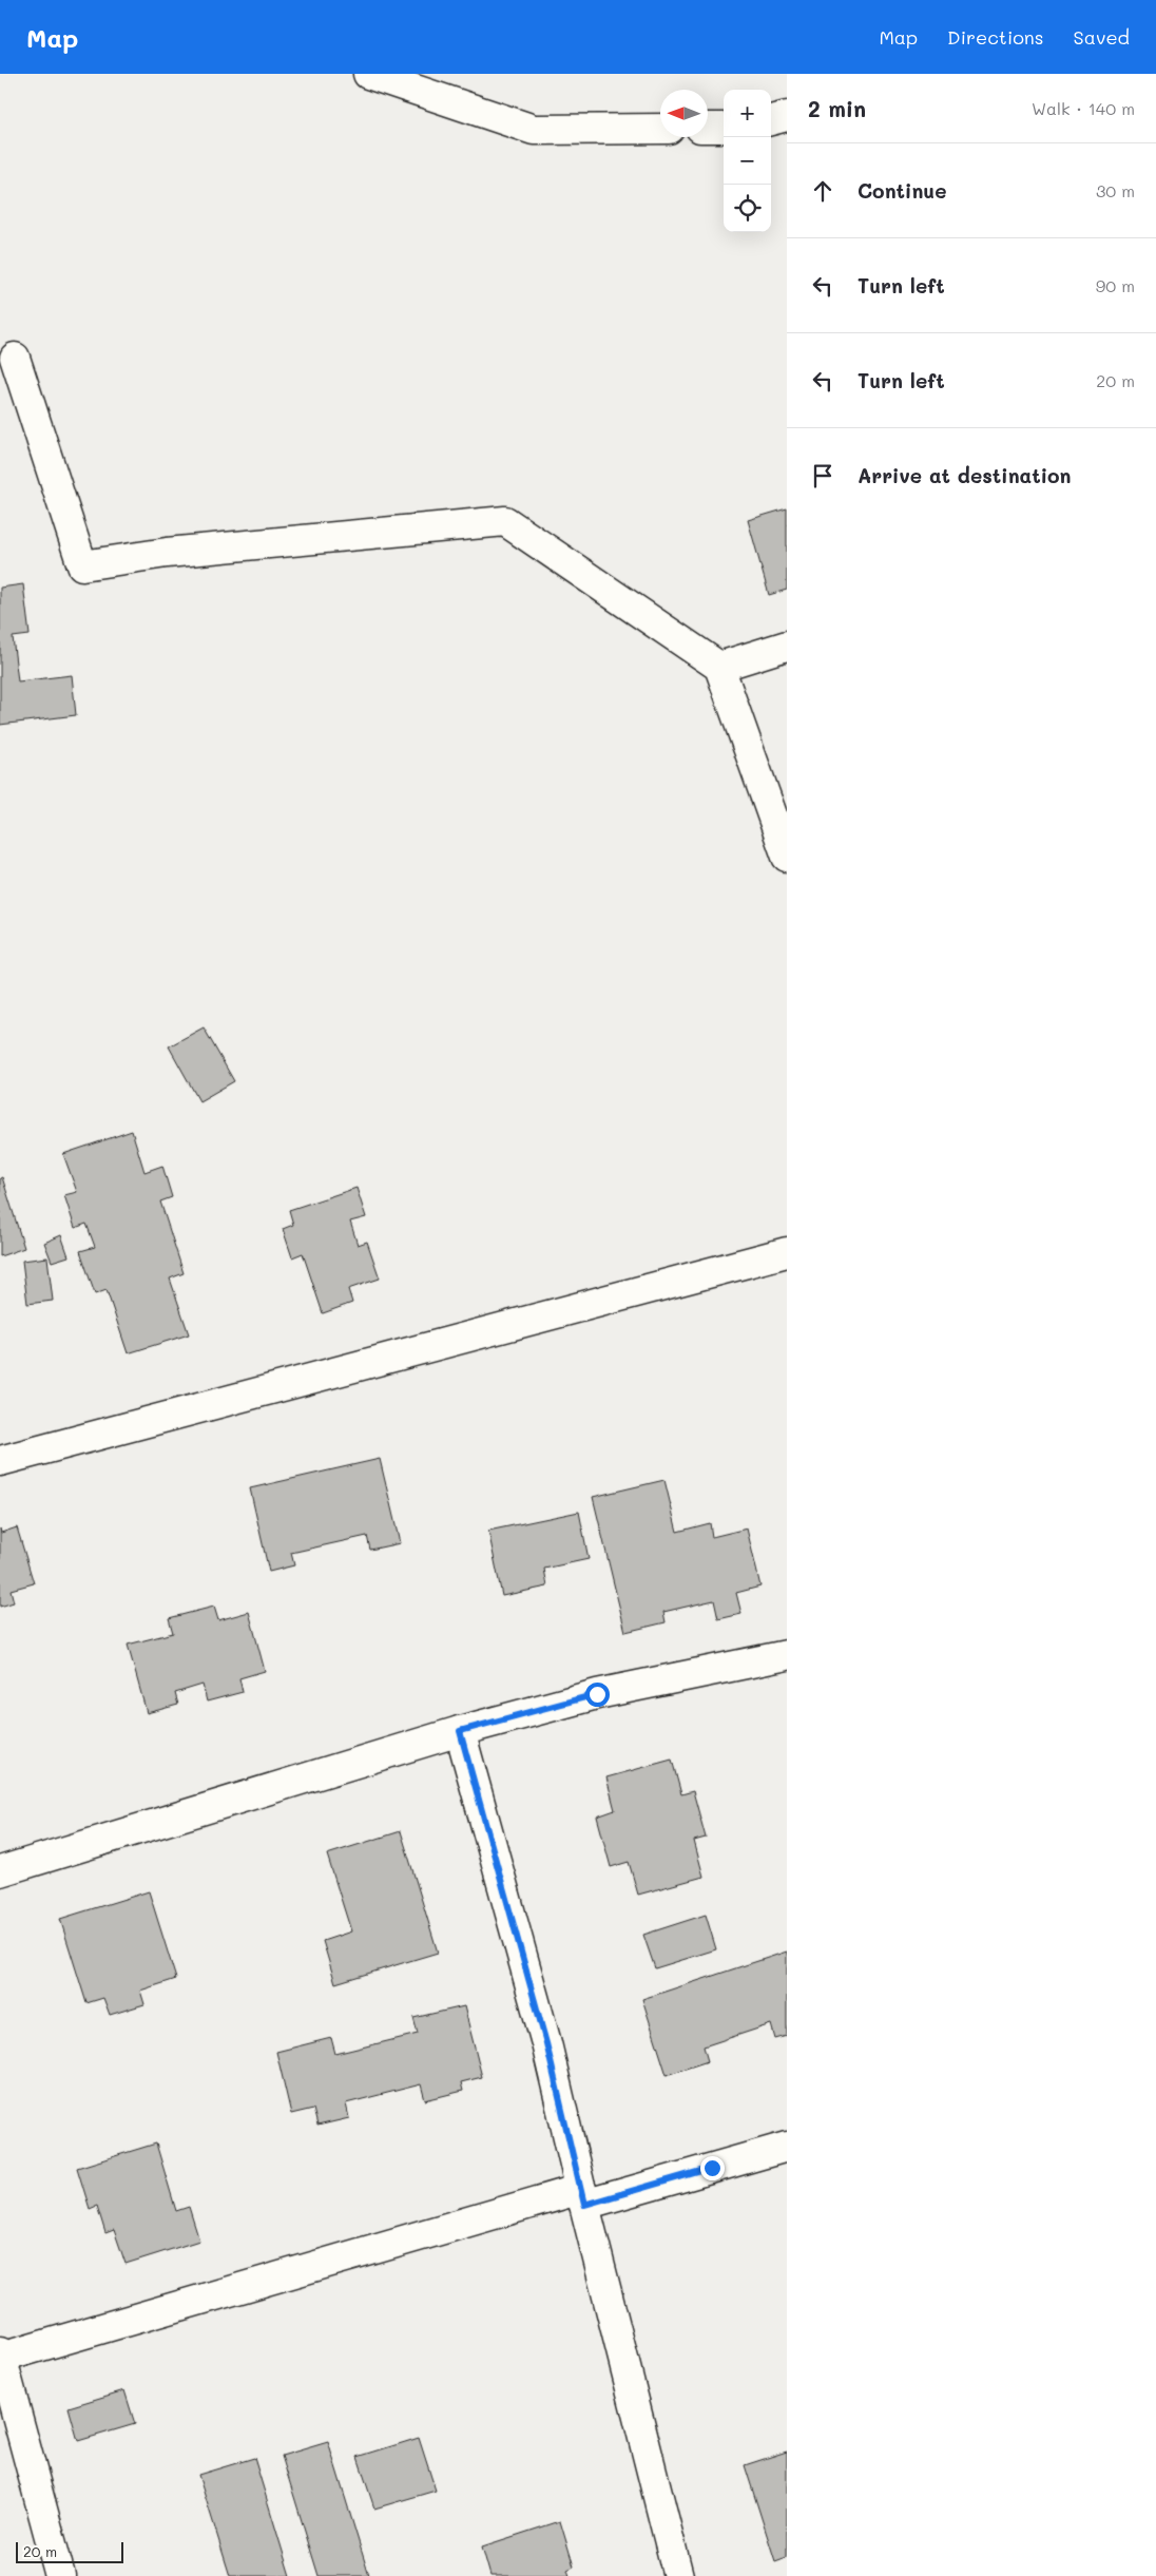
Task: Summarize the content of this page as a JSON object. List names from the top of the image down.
{
  "scale_bar": "20 m",
  "north": "left",
  "page": {
    "header": "Map",
    "nav": ["Map", "Directions", "Saved"],
    "heading": ["2 min", "Walk · 140 m"],
    "map_buttons": ["+", "−"],
    "list": [
      ["Continue", "30 m"],
      ["Turn left", "90 m"],
      ["Turn left", "20 m"],
      "Arrive at destination"
    ],
    "scale": "20 m"
  }
}
